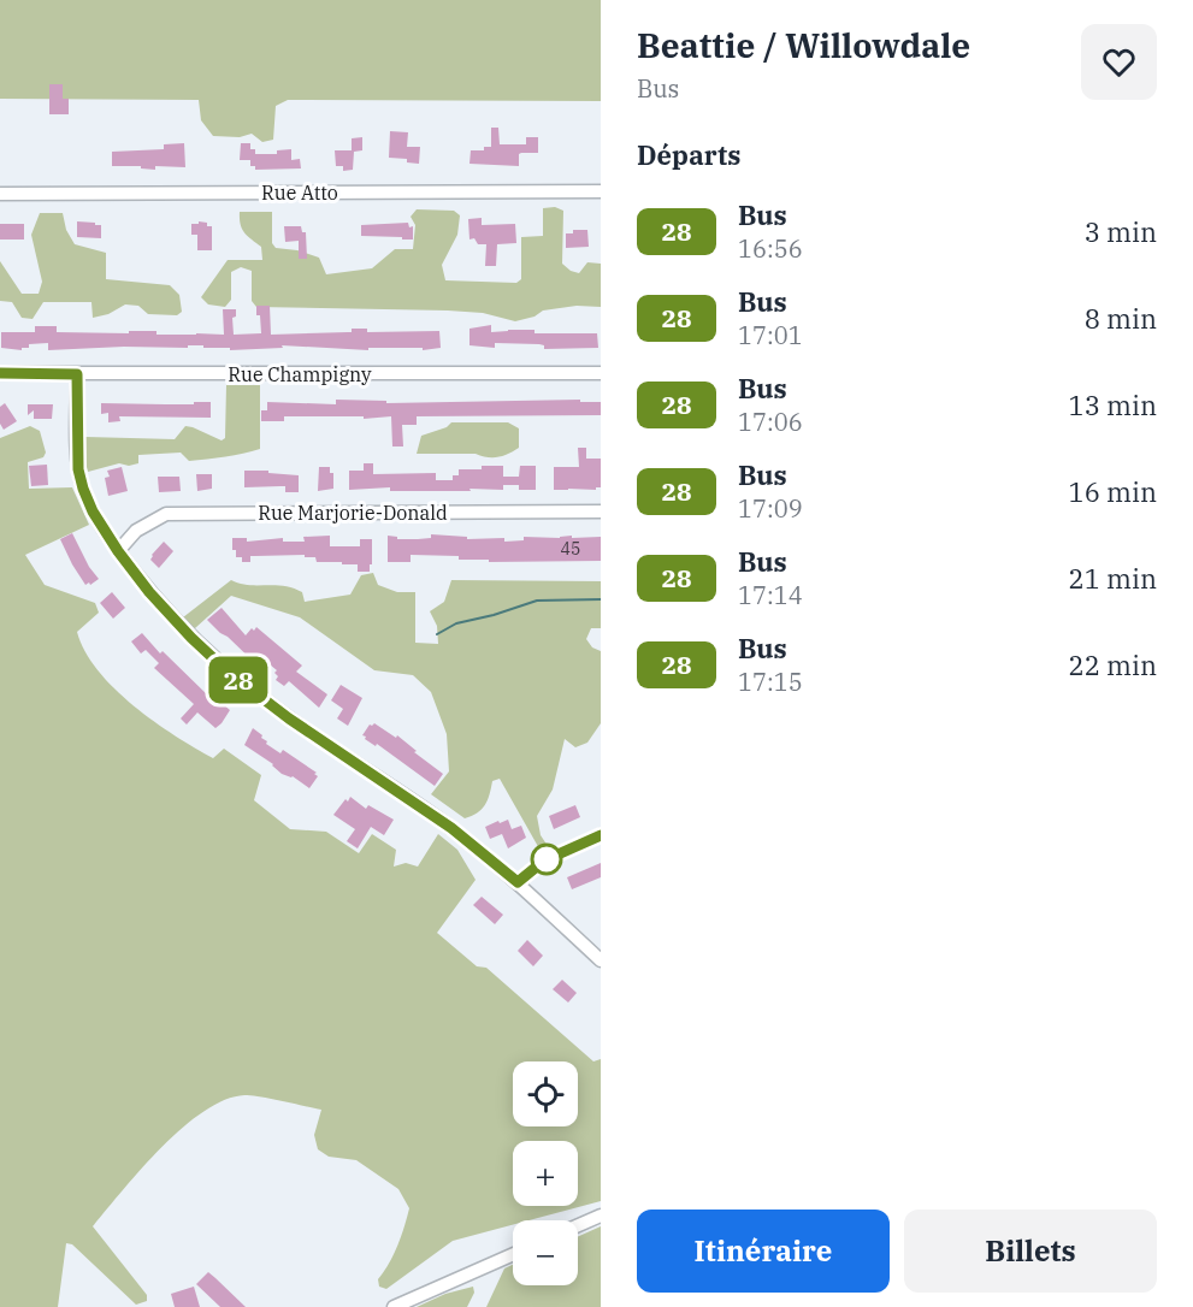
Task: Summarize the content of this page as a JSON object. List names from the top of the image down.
{
  "streets": {
    "street": ["Rue Atto", "Rue Champigny", "Rue Marjorie-Donald"]
  },
  "lines": ["bus line 28"],
  "house_numbers": ["45"],
  "page": {
    "on_map": "28",
    "heading": [
      ["Beattie / Willowdale", "Bus"],
      "Départs"
    ],
    "list": [
      {
        "mark": "28",
        "name": "Bus",
        "note": "16:56",
        "value": "3 min"
      },
      {
        "mark": "28",
        "name": "Bus",
        "note": "17:01",
        "value": "8 min"
      },
      {
        "mark": "28",
        "name": "Bus",
        "note": "17:06",
        "value": "13 min"
      },
      {
        "mark": "28",
        "name": "Bus",
        "note": "17:09",
        "value": "16 min"
      },
      {
        "mark": "28",
        "name": "Bus",
        "note": "17:14",
        "value": "21 min"
      },
      {
        "mark": "28",
        "name": "Bus",
        "note": "17:15",
        "value": "22 min"
      }
    ],
    "map_buttons": ["+", "−"],
    "buttons": ["Itinéraire", "Billets"]
  }
}
